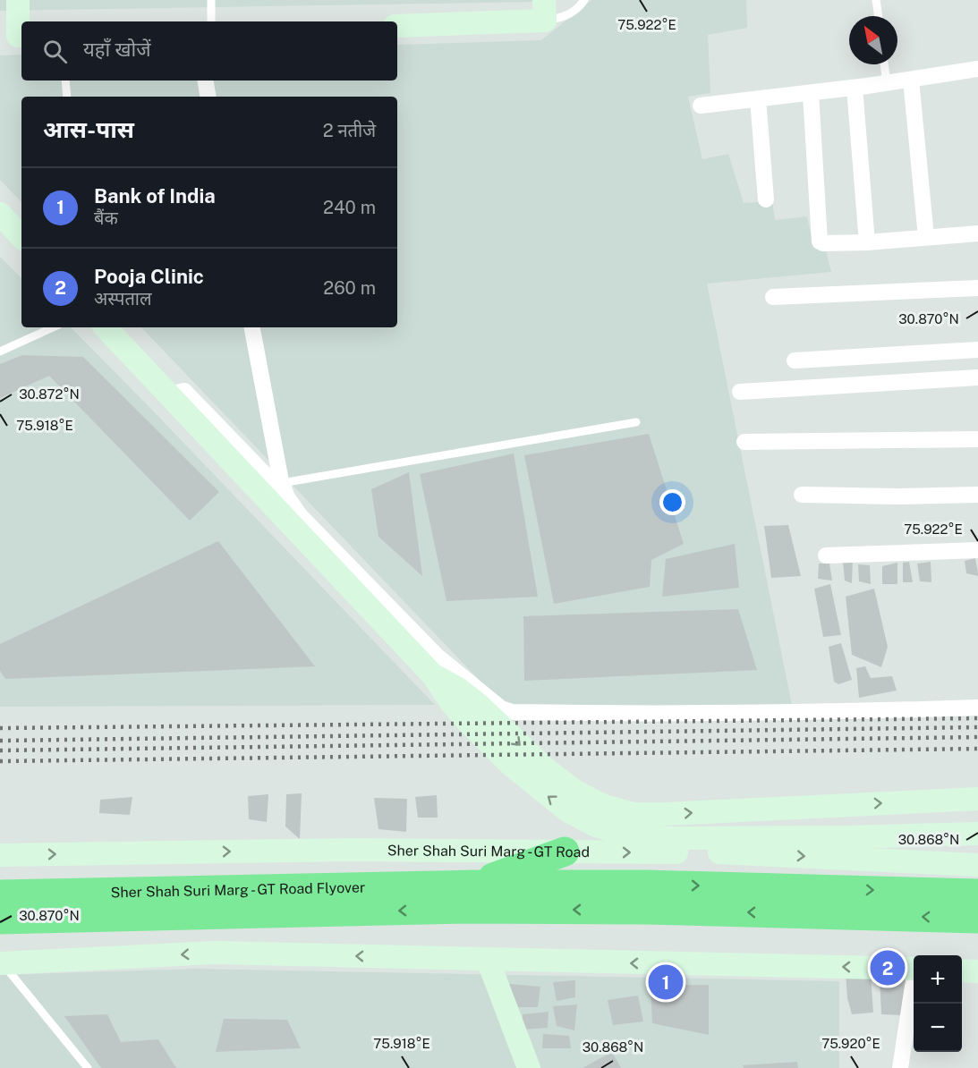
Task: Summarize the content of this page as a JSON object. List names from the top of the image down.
{
  "streets": {
    "highway": ["Sher Shah Suri Marg - GT Road Flyover"],
    "street": ["Sher Shah Suri Marg - GT Road"]
  },
  "north": "top left",
  "page": {
    "search": "यहाँ खोजें",
    "heading": ["आस-पास", "2 नतीजे"],
    "list": [
      {
        "mark": "1",
        "name": "Bank of India",
        "note": "बैंक",
        "value": "240 m"
      },
      {
        "mark": "2",
        "name": "Pooja Clinic",
        "note": "अस्पताल",
        "value": "260 m"
      }
    ],
    "pins": ["2", "1"],
    "map_buttons": ["+", "−"]
  },
  "coordinates": [
    "75.922°E",
    "30.870°N",
    "30.872°N",
    "75.918°E",
    "30.868°N",
    "75.920°E"
  ]
}
